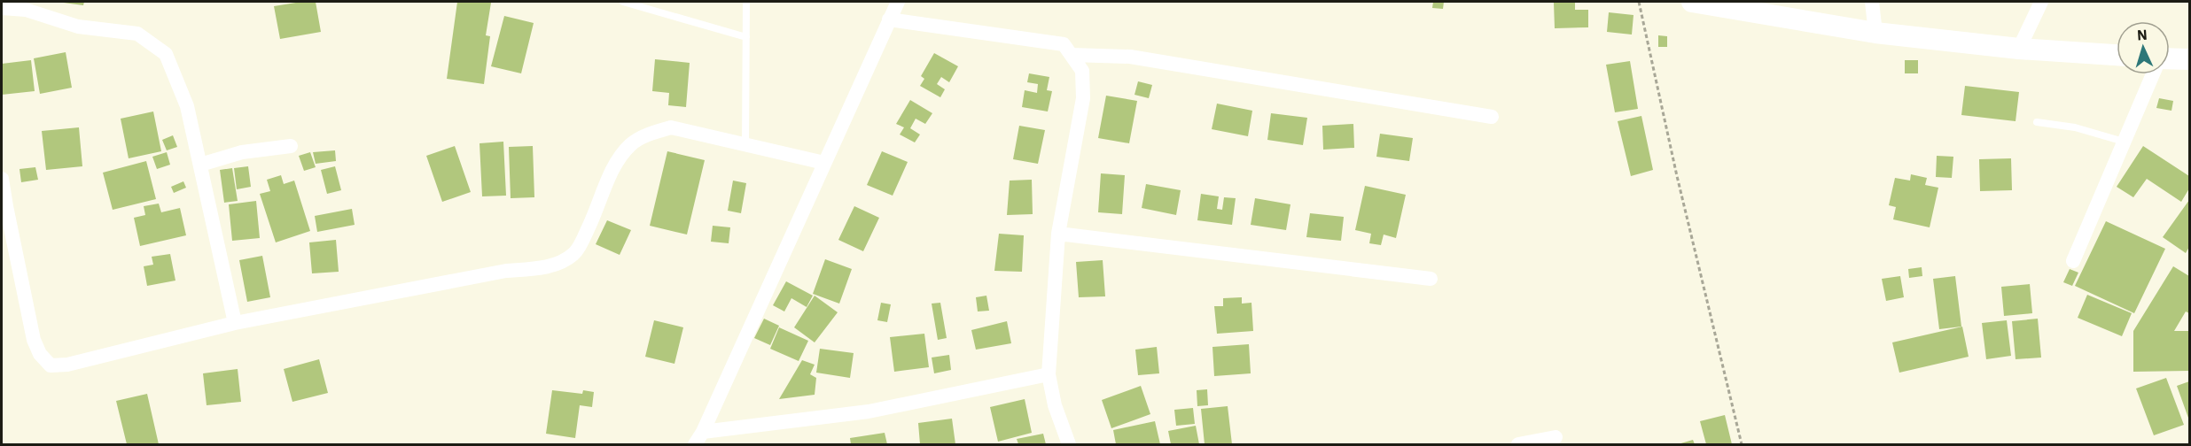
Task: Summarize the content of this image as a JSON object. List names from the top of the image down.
{
  "north": "top"
}
